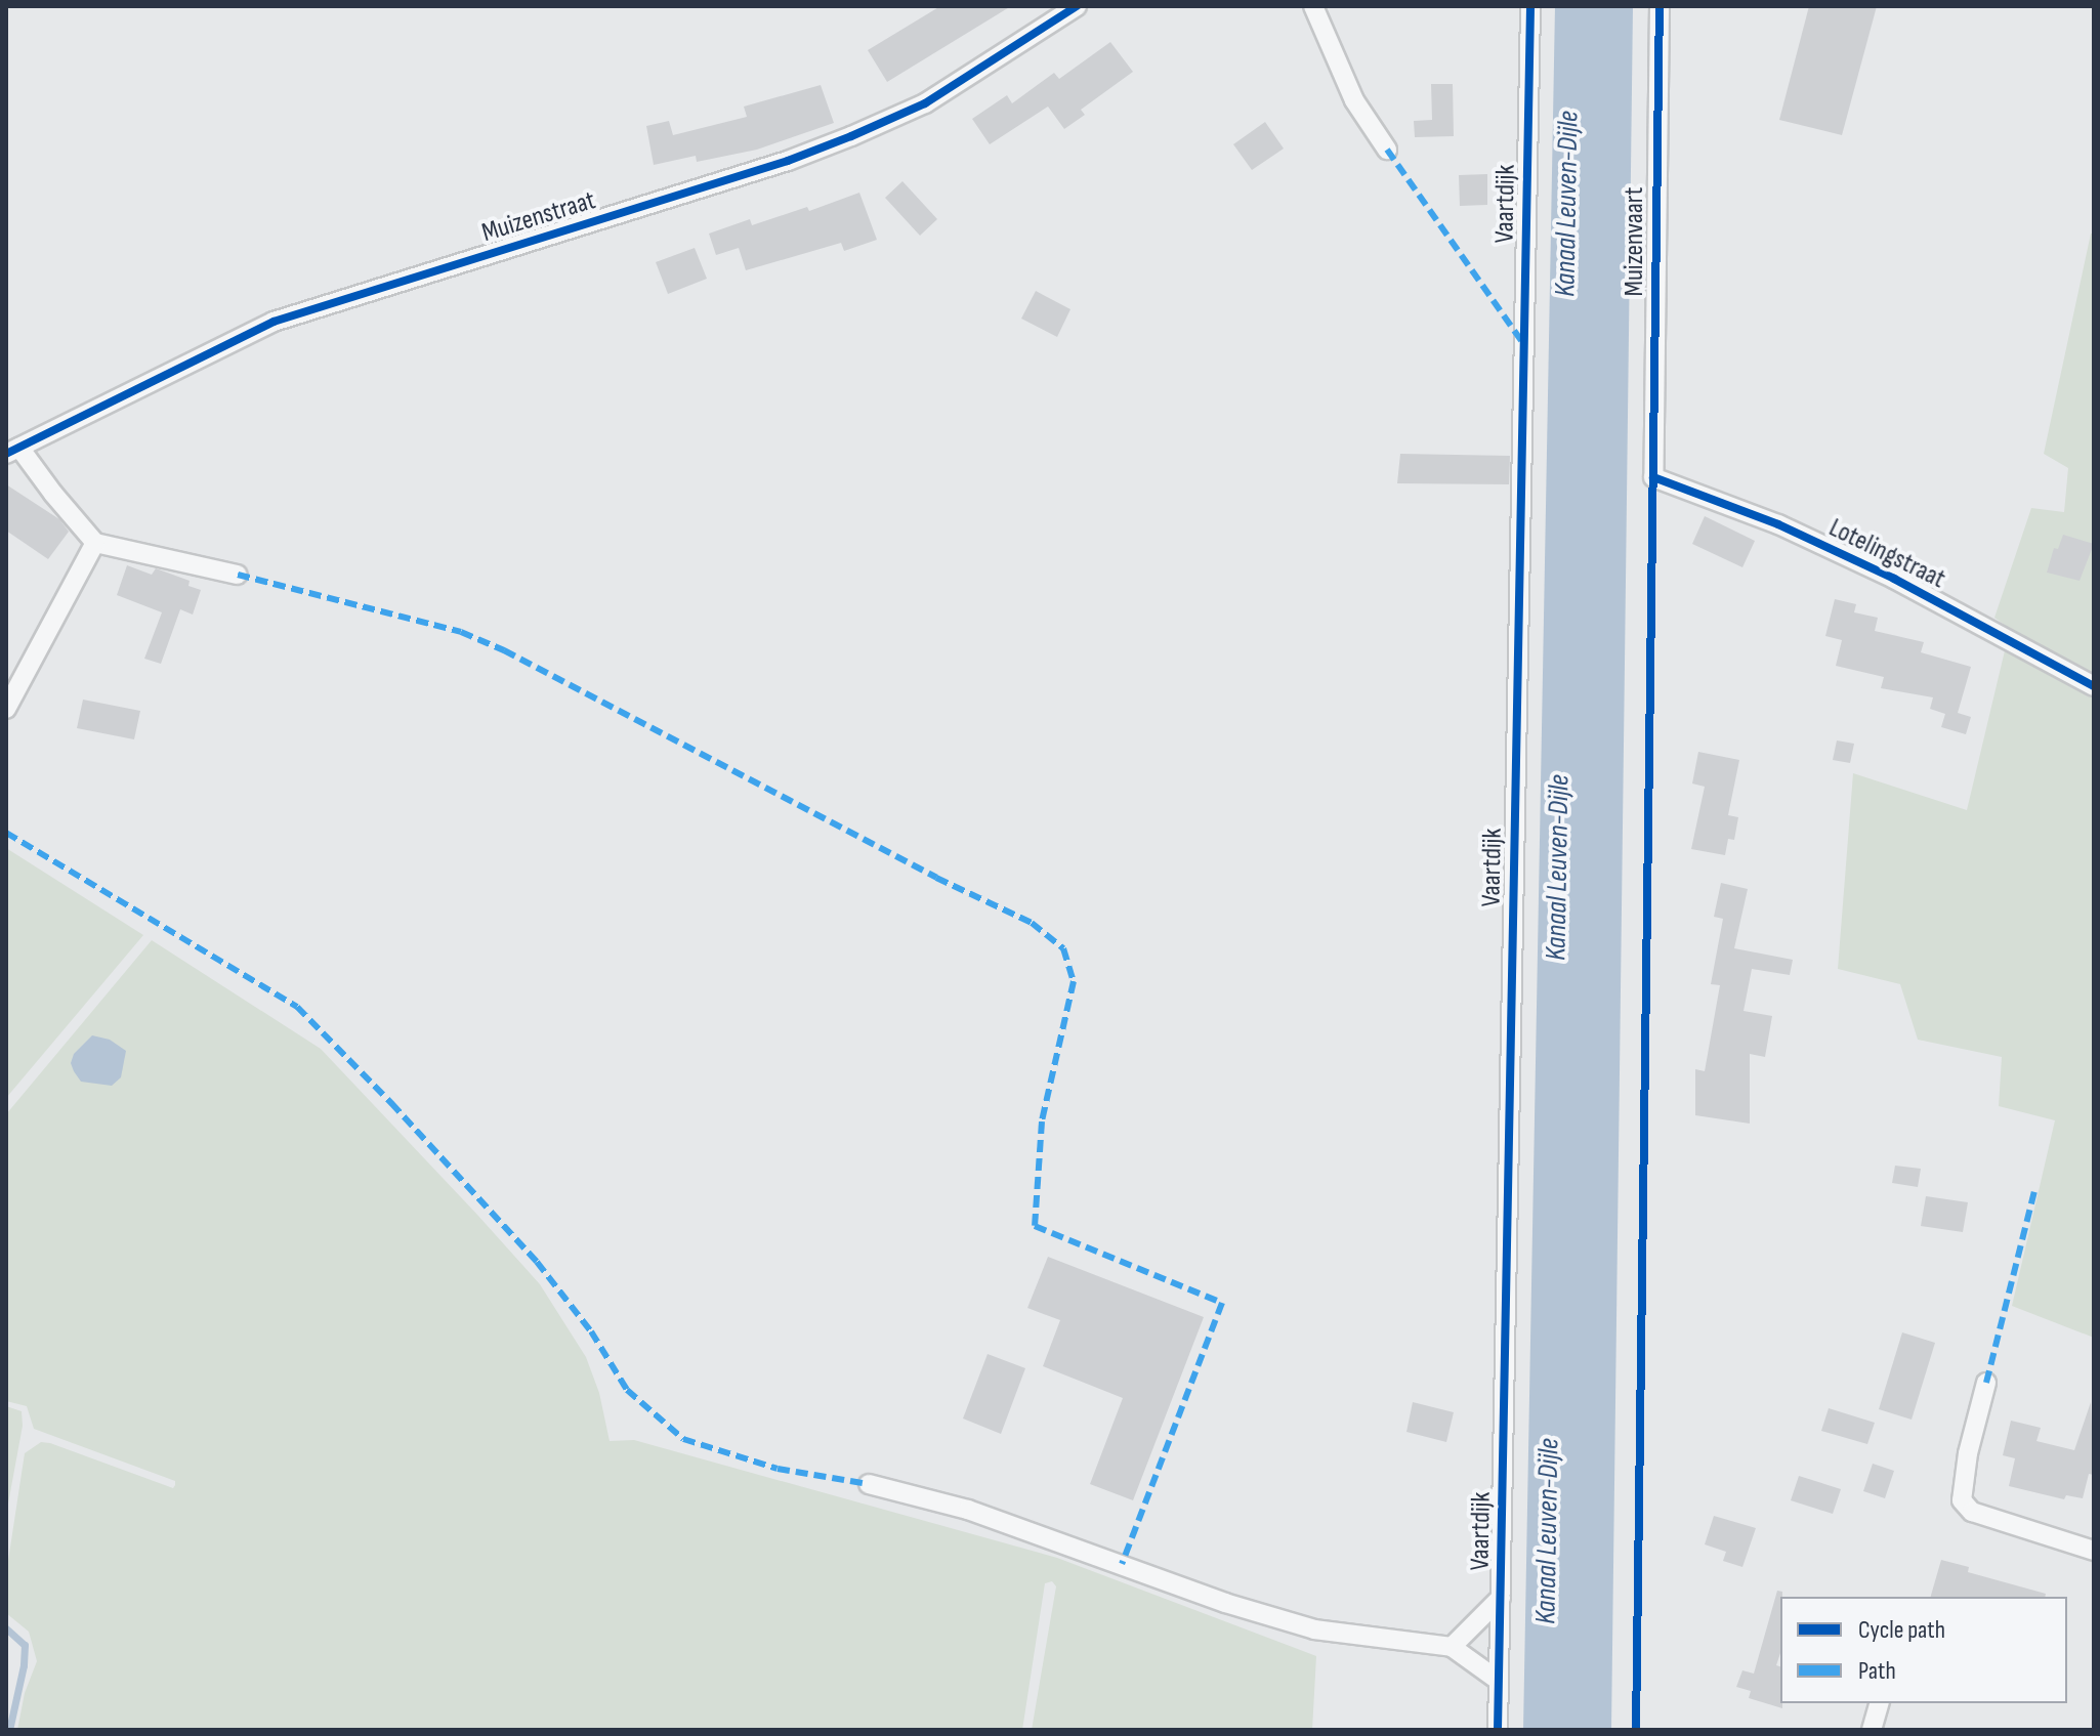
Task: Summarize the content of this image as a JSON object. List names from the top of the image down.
{
  "streets": {
    "street": [
      "Vaartdijk",
      "Muizenstraat",
      "Muizenvaart",
      "Lotelingstraat"
    ]
  },
  "crossings": [
    ["Muizenvaart", "Lotelingstraat"]
  ],
  "water": ["Kanaal Leuven-Dijle"],
  "legend": ["Cycle path", "Path"]
}
